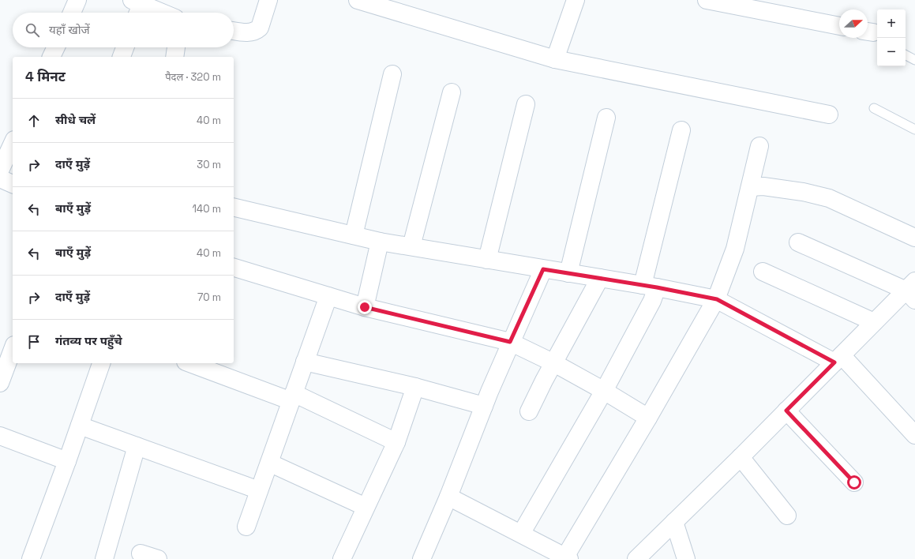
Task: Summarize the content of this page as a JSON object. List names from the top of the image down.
{
  "north": "right",
  "page": {
    "map_buttons": ["+", "−"],
    "search": "यहाँ खोजें",
    "heading": ["4 मिनट", "पैदल · 320 m"],
    "list": [
      ["सीधे चलें", "40 m"],
      ["दाएँ मुड़ें", "30 m"],
      ["बाएँ मुड़ें", "140 m"],
      ["बाएँ मुड़ें", "40 m"],
      ["दाएँ मुड़ें", "70 m"],
      "गंतव्य पर पहुँचे"
    ]
  }
}
